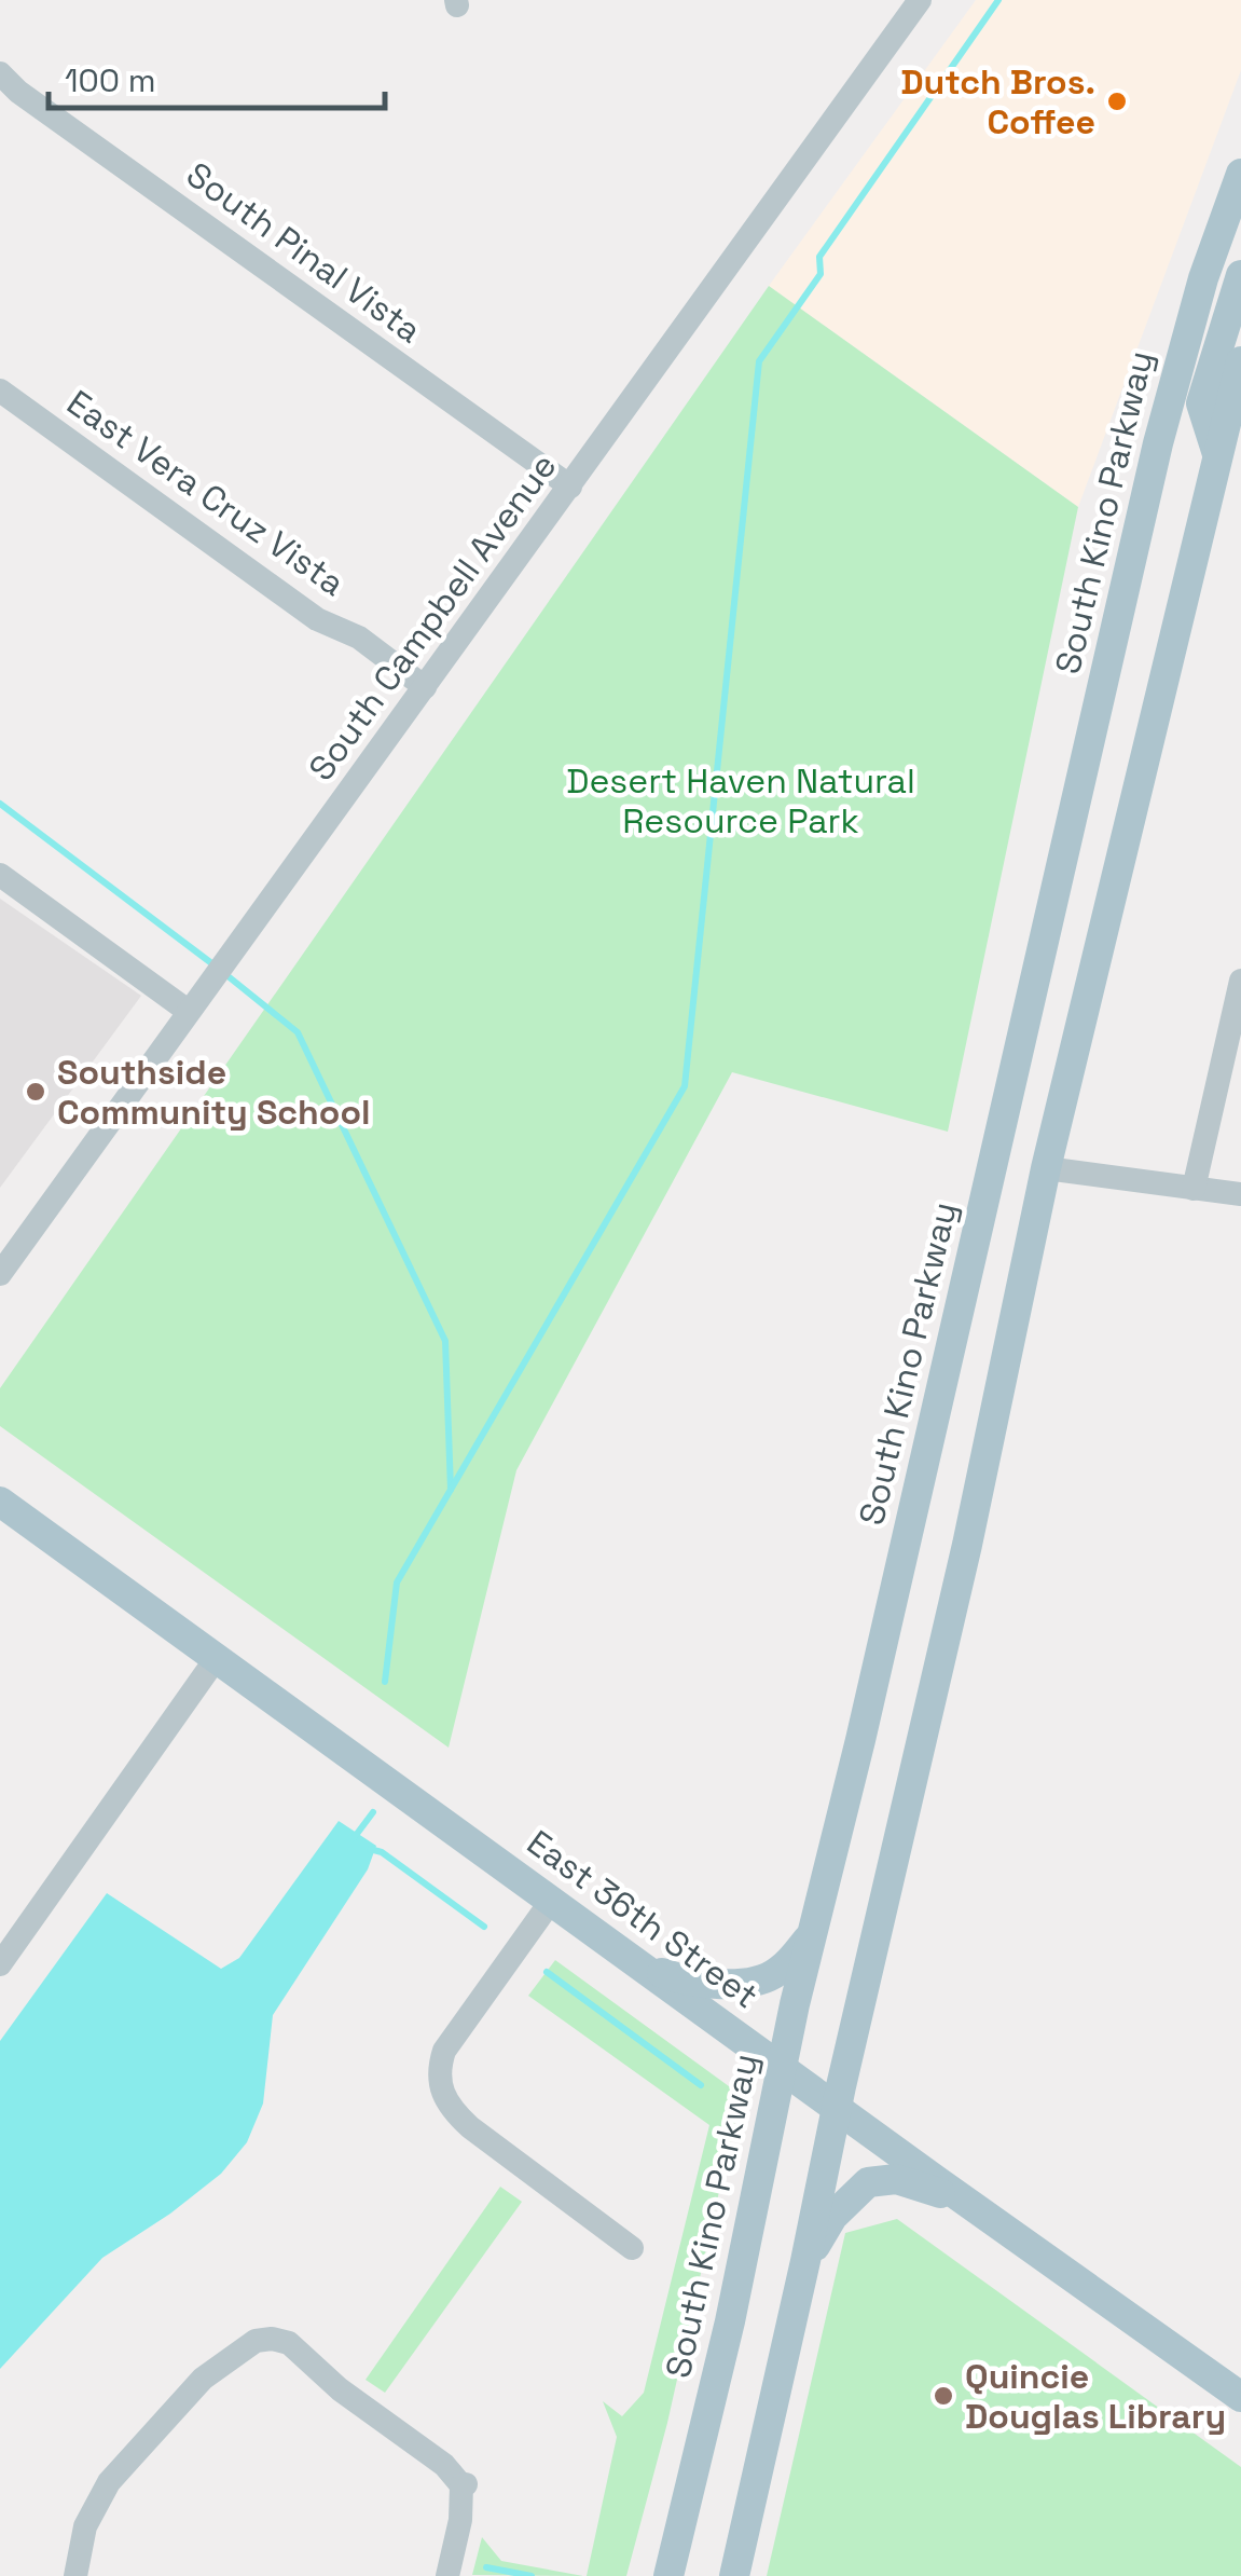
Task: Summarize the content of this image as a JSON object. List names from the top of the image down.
{
  "streets": {
    "main road": ["South Kino Parkway", "East 36th Street"],
    "street": ["South Pinal Vista", "East Vera Cruz Vista", "South Campbell Avenue"]
  },
  "crossings": [
    ["South Pinal Vista", "South Campbell Avenue"],
    ["East Vera Cruz Vista", "South Campbell Avenue"],
    ["South Kino Parkway", "East 36th Street"]
  ],
  "parks": ["Desert Haven Natural Resource Park"],
  "places": ["Dutch Bros. Coffee", "Southside Community School", "Quincie Douglas Library"],
  "scale_bar": "100 m"
}
